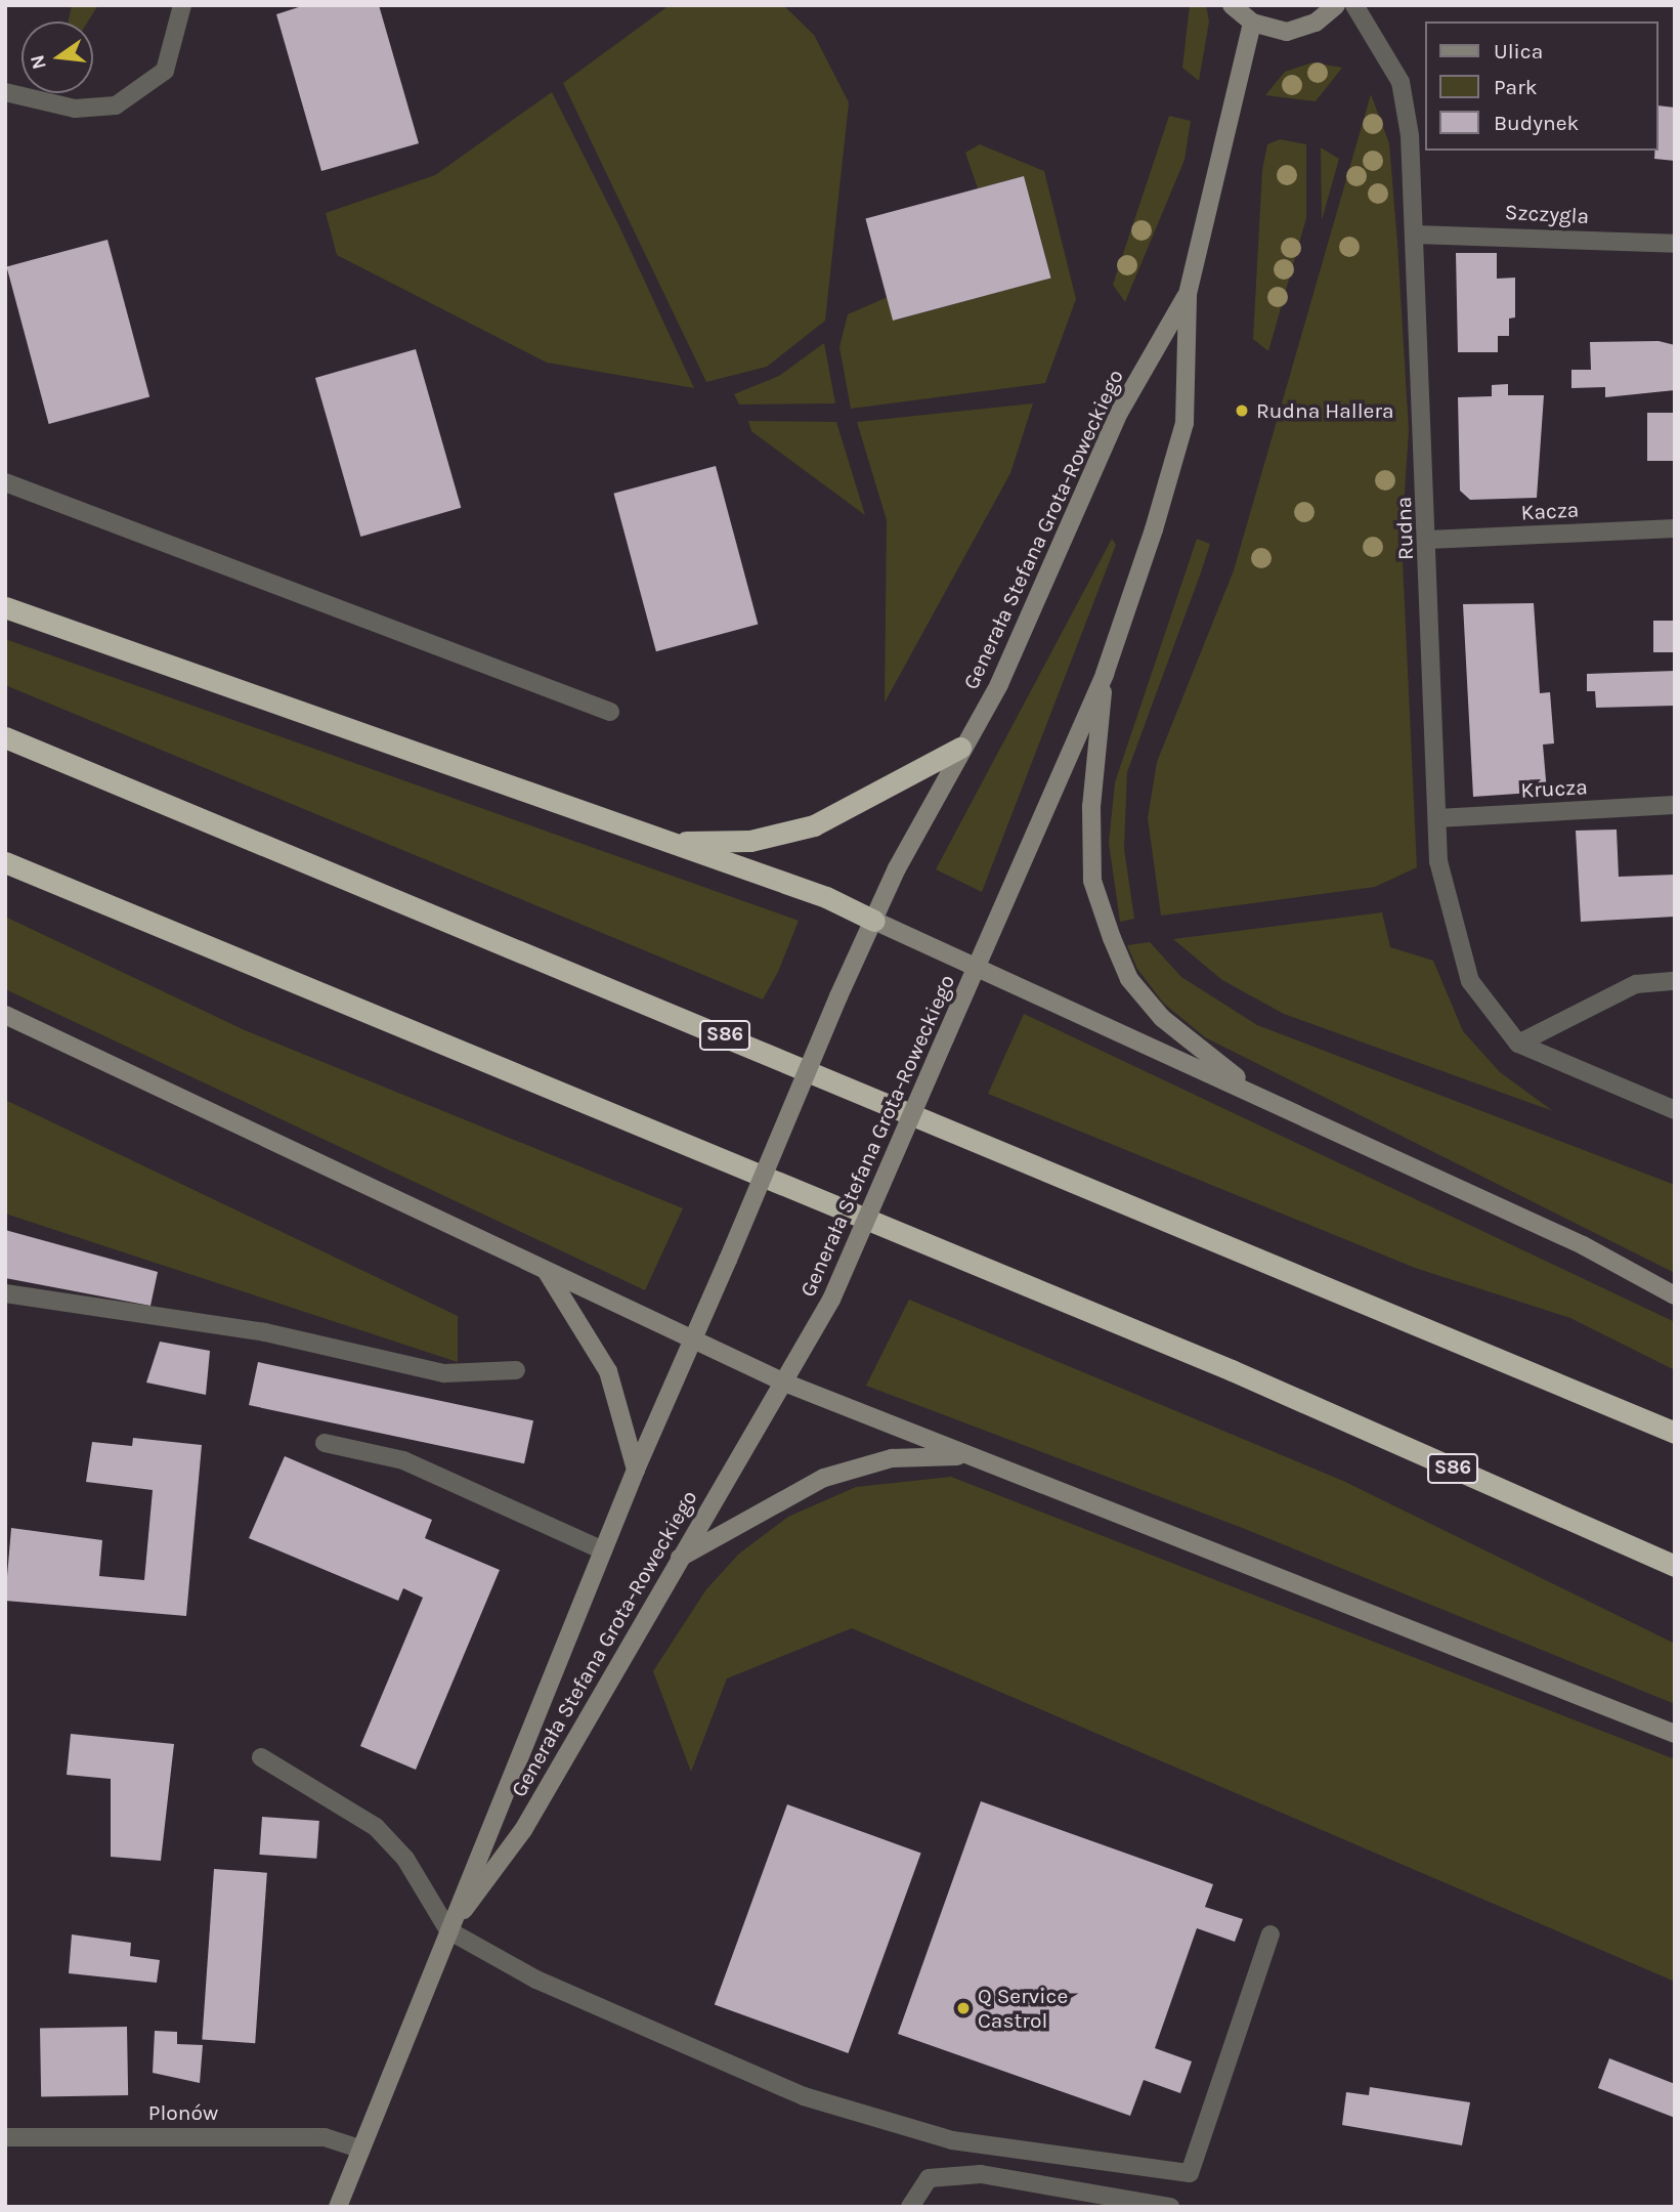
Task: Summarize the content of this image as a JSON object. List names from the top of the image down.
{
  "streets": {
    "highway": ["S86"],
    "street": [
      "Szczygla",
      "Kacza",
      "Rudna",
      "Generała Stefana Grota-Roweckiego",
      "Krucza",
      "Plonów"
    ]
  },
  "crossings": [
    ["Szczygla", "Rudna"],
    ["Kacza", "Rudna"],
    ["Rudna", "Krucza"],
    ["Generała Stefana Grota-Roweckiego", "Plonów"]
  ],
  "places": ["Rudna Hallera", "Q Service Castrol"],
  "legend": ["Ulica", "Park", "Budynek"],
  "north": "left"
}
